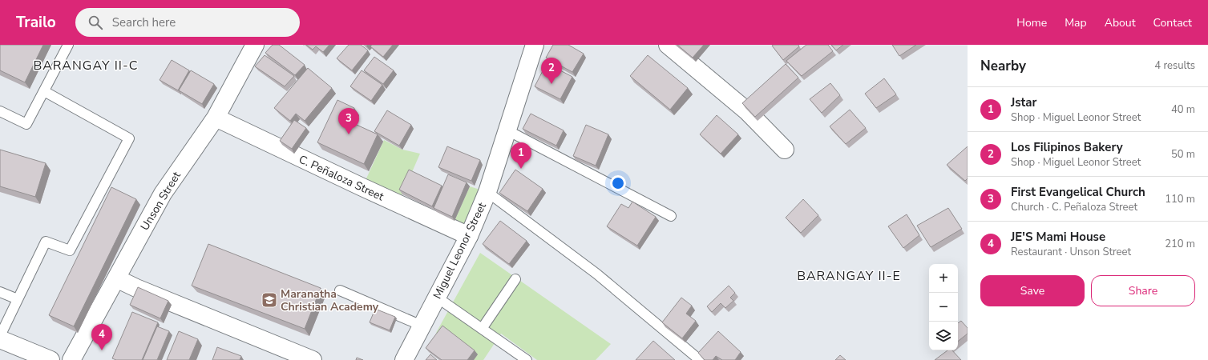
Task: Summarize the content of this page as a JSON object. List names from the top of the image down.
{
  "streets": {
    "street": ["C. Peñaloza Street", "Unson Street", "Miguel Leonor Street"]
  },
  "crossings": [
    ["C. Peñaloza Street", "Unson Street"],
    ["C. Peñaloza Street", "Miguel Leonor Street"]
  ],
  "districts": ["BARANGAY II-C", "BARANGAY II-E"],
  "places": {
    "school or university": ["Maranatha Christian Academy"]
  },
  "page": {
    "header": "Trailo",
    "search": "Search here",
    "nav": [
      "Home",
      "Map",
      "About",
      "Contact"
    ],
    "heading": ["Nearby", "4 results"],
    "pins": [
      "2",
      "3",
      "1",
      "4"
    ],
    "list": [
      {
        "mark": "1",
        "name": "Jstar",
        "note": "Shop · Miguel Leonor Street",
        "value": "40 m"
      },
      {
        "mark": "2",
        "name": "Los Filipinos Bakery",
        "note": "Shop · Miguel Leonor Street",
        "value": "50 m"
      },
      {
        "mark": "3",
        "name": "First Evangelical Church",
        "note": "Church · C. Peñaloza Street",
        "value": "110 m"
      },
      {
        "mark": "4",
        "name": "JE'S Mami House",
        "note": "Restaurant · Unson Street",
        "value": "210 m"
      }
    ],
    "map_buttons": ["+", "−"],
    "buttons": ["Save", "Share"]
  }
}
